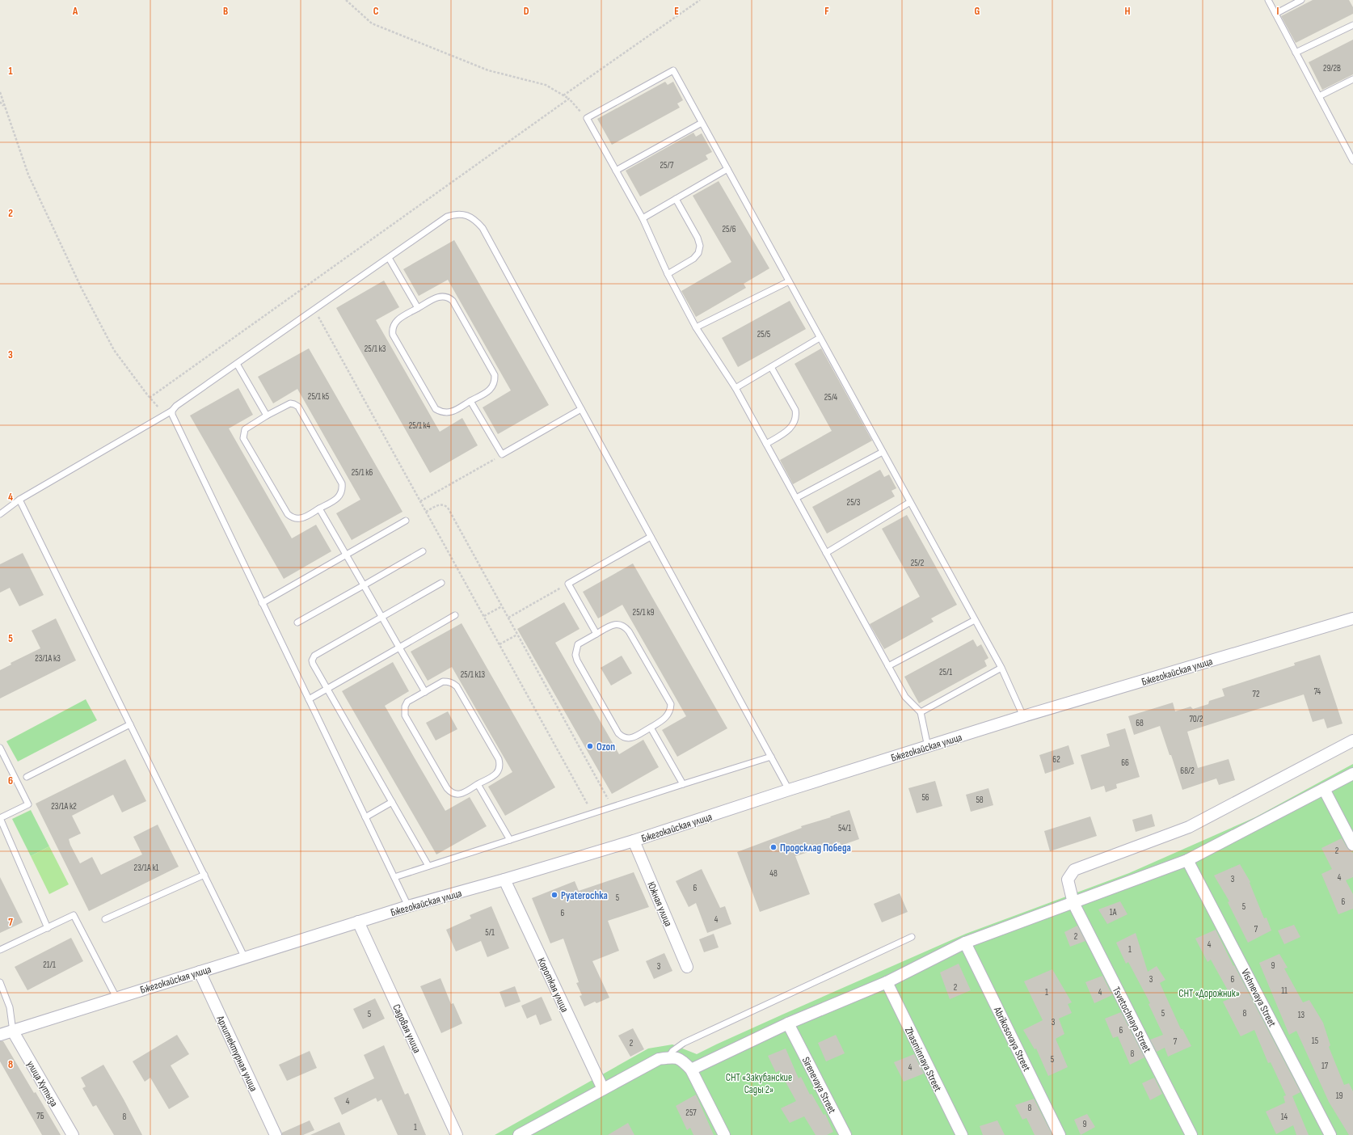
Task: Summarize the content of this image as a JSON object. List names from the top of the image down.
{
  "streets": {
    "street": [
      "Бжегокайская улица",
      "Южная улица",
      "Короткая улица",
      "Vishnevaya Street",
      "Tsvetochnaya Street",
      "Садовая улица",
      "Abrikosovaya Street",
      "Архитектурная улица",
      "Zhasminnaya Street",
      "улица Хутыза",
      "Sirenevaya Street"
    ]
  },
  "crossings": [
    ["Бжегокайская улица", "Южная улица"],
    ["Бжегокайская улица", "Короткая улица"],
    ["Бжегокайская улица", "Садовая улица"],
    ["Бжегокайская улица", "Архитектурная улица"],
    ["Бжегокайская улица", "улица Хутыза"]
  ],
  "parks": ["СНТ «Дорожник»", "СНТ «Закубанские Сады 2»"],
  "places": ["Ozon", "Продсклад Победа", "Pyaterochka"],
  "house_numbers": [
    "29/2В",
    "25/7",
    "25/6",
    "25/5",
    "25/1 к3",
    "25/1 к5",
    "25/4",
    "25/1 к4",
    "25/1 к6",
    "25/3",
    "25/2",
    "25/1 к9",
    "23/1А к3",
    "25/1",
    "25/1 к13",
    "74",
    "72",
    "70/2",
    "68",
    "62",
    "66",
    "68/2",
    "56",
    "58",
    "23/1А к2",
    "54/1",
    "2",
    "23/1А к1",
    "48",
    "4",
    "3",
    "6",
    "5",
    "6",
    "5",
    "1А",
    "6",
    "4",
    "7",
    "5/1",
    "2",
    "4",
    "1",
    "21/1",
    "9",
    "3",
    "3",
    "6",
    "2",
    "11",
    "1",
    "4",
    "5",
    "8",
    "5",
    "13",
    "3",
    "6",
    "15",
    "7",
    "2",
    "8",
    "5",
    "17",
    "4",
    "19",
    "4",
    "8",
    "257",
    "7Б",
    "8",
    "14",
    "9",
    "1"
  ],
  "grid": {
    "columns": [
      "A",
      "B",
      "C",
      "D",
      "E",
      "F",
      "G",
      "H",
      "I"
    ],
    "rows": [
      "1",
      "2",
      "3",
      "4",
      "5",
      "6",
      "7",
      "8"
    ]
  }
}
